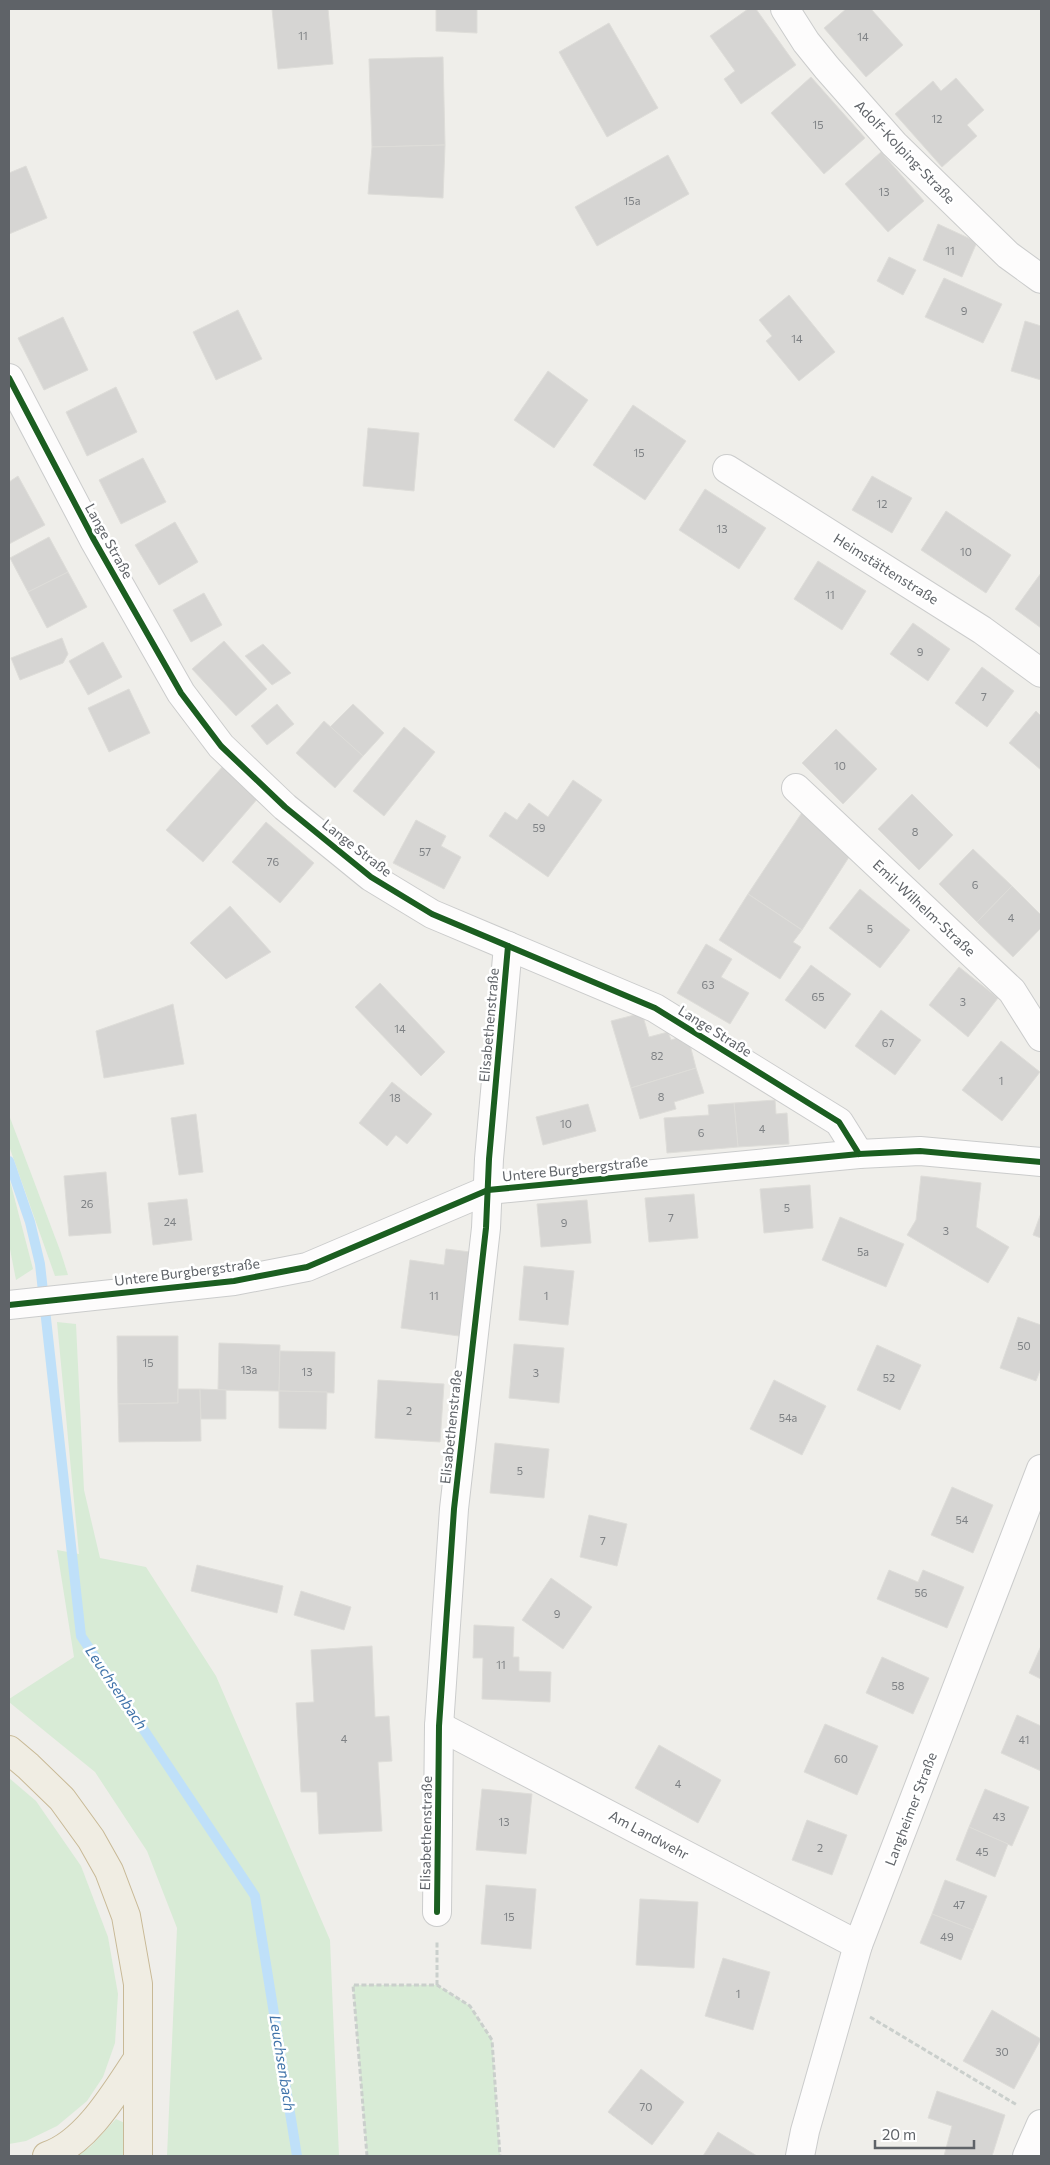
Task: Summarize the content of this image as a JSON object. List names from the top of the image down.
{
  "streets": {
    "street": [
      "Adolf-Kolping-Straße",
      "Lange Straße",
      "Heimstättenstraße",
      "Emil-Wilhelm-Straße",
      "Elisabethenstraße",
      "Untere Burgbergstraße",
      "Langheimer Straße",
      "Am Landwehr"
    ]
  },
  "crossings": [
    ["Lange Straße", "Elisabethenstraße"],
    ["Lange Straße", "Untere Burgbergstraße"],
    ["Elisabethenstraße", "Untere Burgbergstraße"],
    ["Elisabethenstraße", "Am Landwehr"],
    ["Langheimer Straße", "Am Landwehr"]
  ],
  "water": ["Leuchsenbach"],
  "house_numbers": [
    "11",
    "14",
    "12",
    "15",
    "13",
    "15a",
    "11",
    "9",
    "14",
    "15",
    "12",
    "13",
    "10",
    "11",
    "9",
    "7",
    "10",
    "59",
    "8",
    "57",
    "76",
    "6",
    "4",
    "5",
    "63",
    "65",
    "3",
    "14",
    "67",
    "82",
    "1",
    "8",
    "18",
    "10",
    "4",
    "6",
    "26",
    "5",
    "7",
    "24",
    "9",
    "3",
    "5a",
    "11",
    "1",
    "50",
    "15",
    "13a",
    "13",
    "3",
    "52",
    "2",
    "54a",
    "5",
    "54",
    "7",
    "56",
    "9",
    "11",
    "58",
    "4",
    "41",
    "60",
    "4",
    "43",
    "13",
    "2",
    "45",
    "47",
    "15",
    "49",
    "1",
    "30",
    "70"
  ],
  "scale_bar": "20 m"
}
